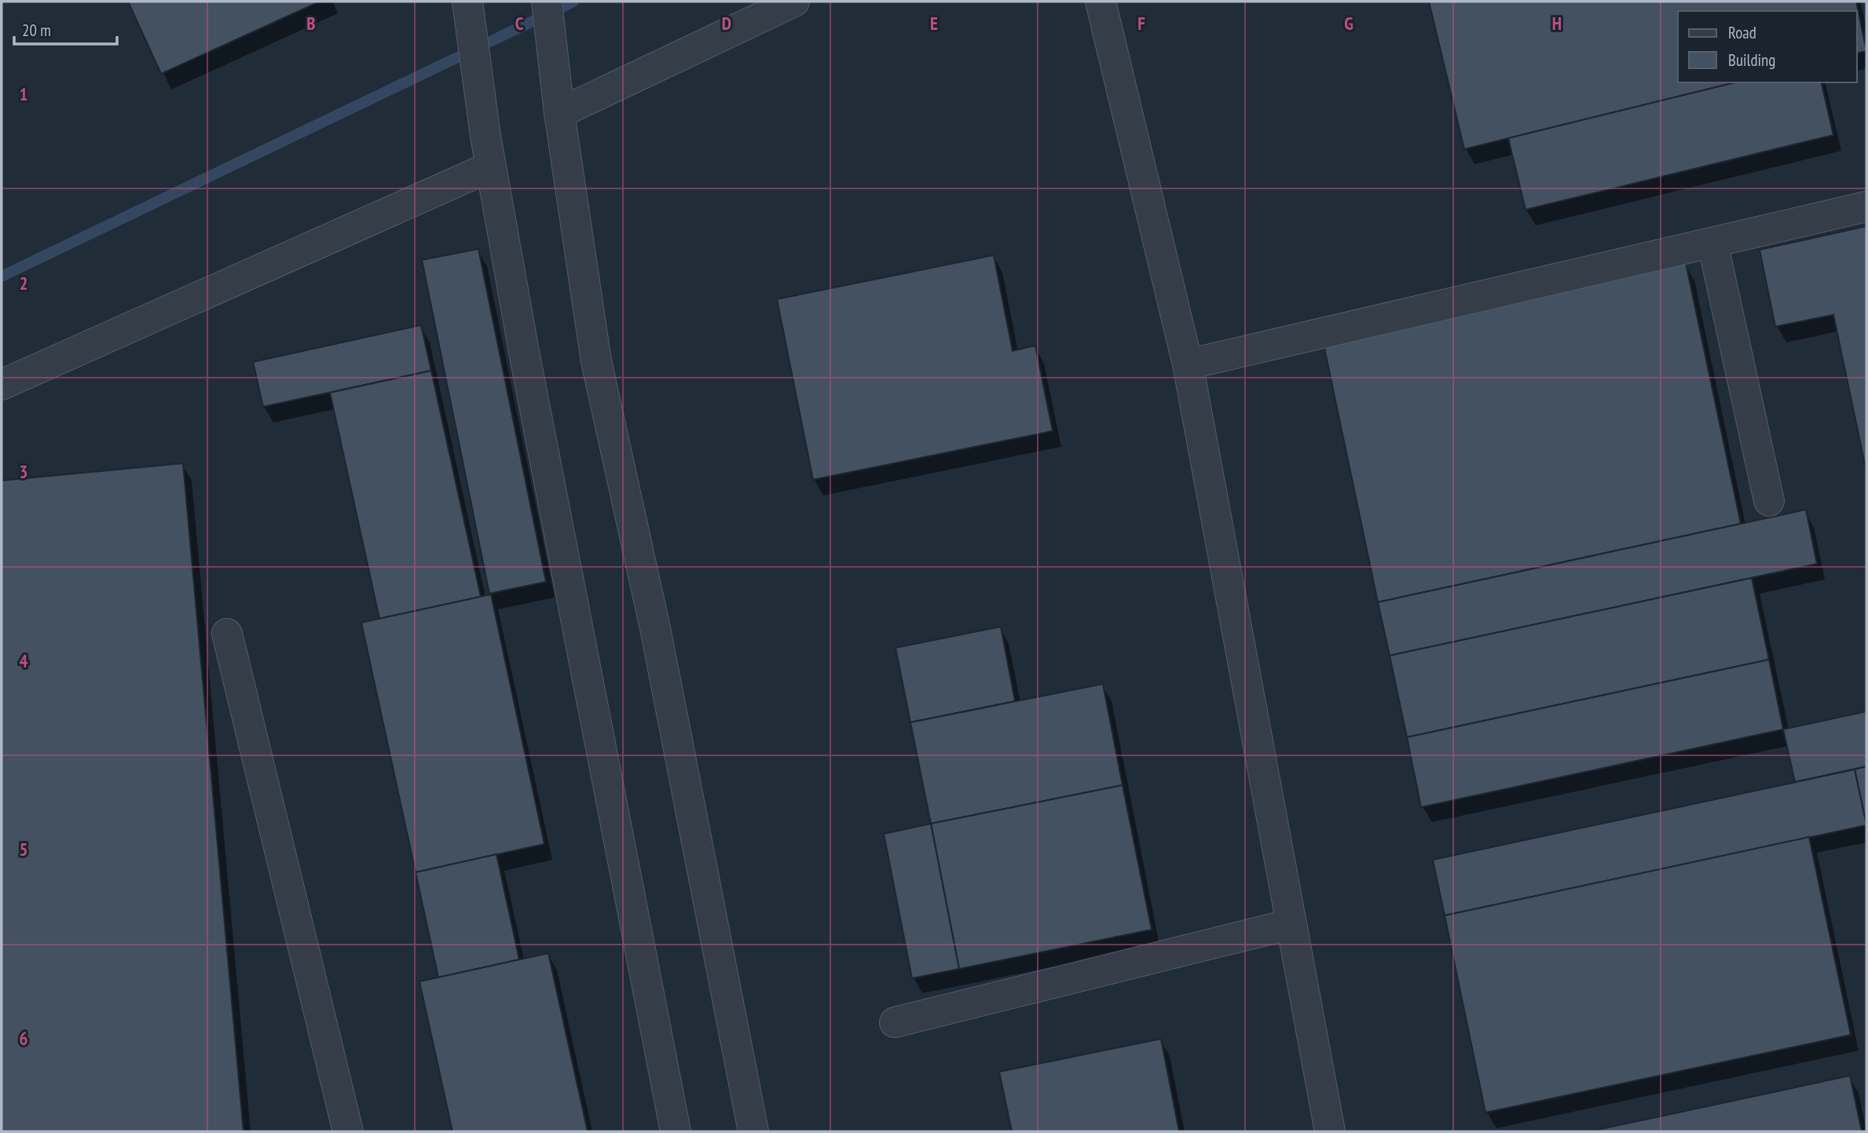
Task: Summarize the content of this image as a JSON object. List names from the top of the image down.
{
  "legend": ["Road", "Building"],
  "scale_bar": "20 m",
  "grid": {
    "columns": [
      "B",
      "C",
      "D",
      "E",
      "F",
      "G",
      "H"
    ],
    "rows": [
      "1",
      "2",
      "3",
      "4",
      "5",
      "6"
    ]
  }
}
